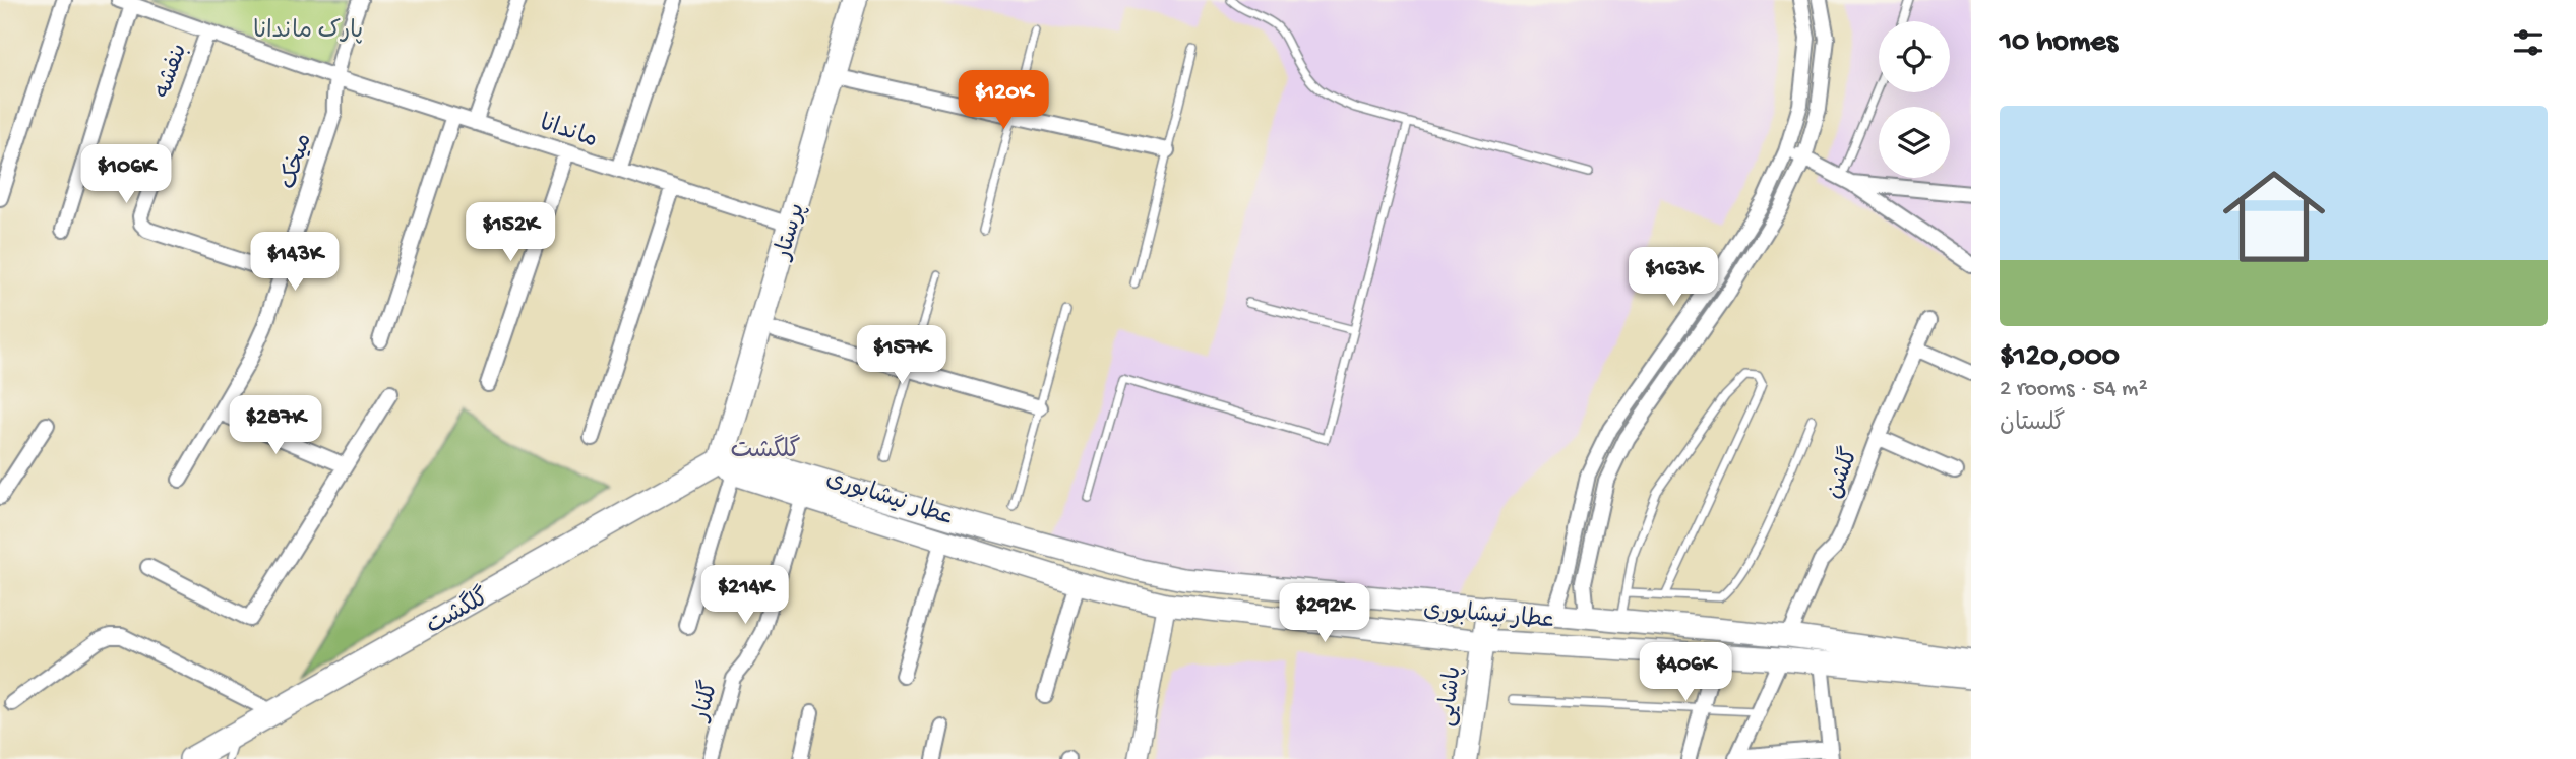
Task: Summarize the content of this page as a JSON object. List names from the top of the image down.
{
  "streets": {
    "main road": [
      "پرستار",
      "عطار نیشابوری",
      "گلگشت",
      "پاشایی"
    ],
    "street": [
      "بنفشه",
      "ماندانا",
      "میخک",
      "گلشن",
      "گلنار"
    ]
  },
  "crossings": [
    ["بنفشه", "ماندانا"],
    ["بنفشه", "میخک"],
    ["ماندانا", "میخک"],
    ["ماندانا", "پرستار"],
    ["پرستار", "عطار نیشابوری"],
    ["پرستار", "گلگشت"],
    ["گلشن", "عطار نیشابوری"],
    ["عطار نیشابوری", "گلگشت"],
    ["عطار نیشابوری", "پاشایی"],
    ["عطار نیشابوری", "گلنار"]
  ],
  "districts": ["گلگشت"],
  "parks": ["پارک ماندانا"],
  "page": {
    "heading": "10 homes",
    "price": [
      "$120K",
      "$106K",
      "$152K",
      "$143K",
      "$163K",
      "$157K",
      "$287K",
      "$214K",
      "$292K",
      "$406K"
    ],
    "list": [
      {
        "name": "$120,000",
        "note": "2 rooms · 54 m² · گلستان"
      }
    ]
  }
}
